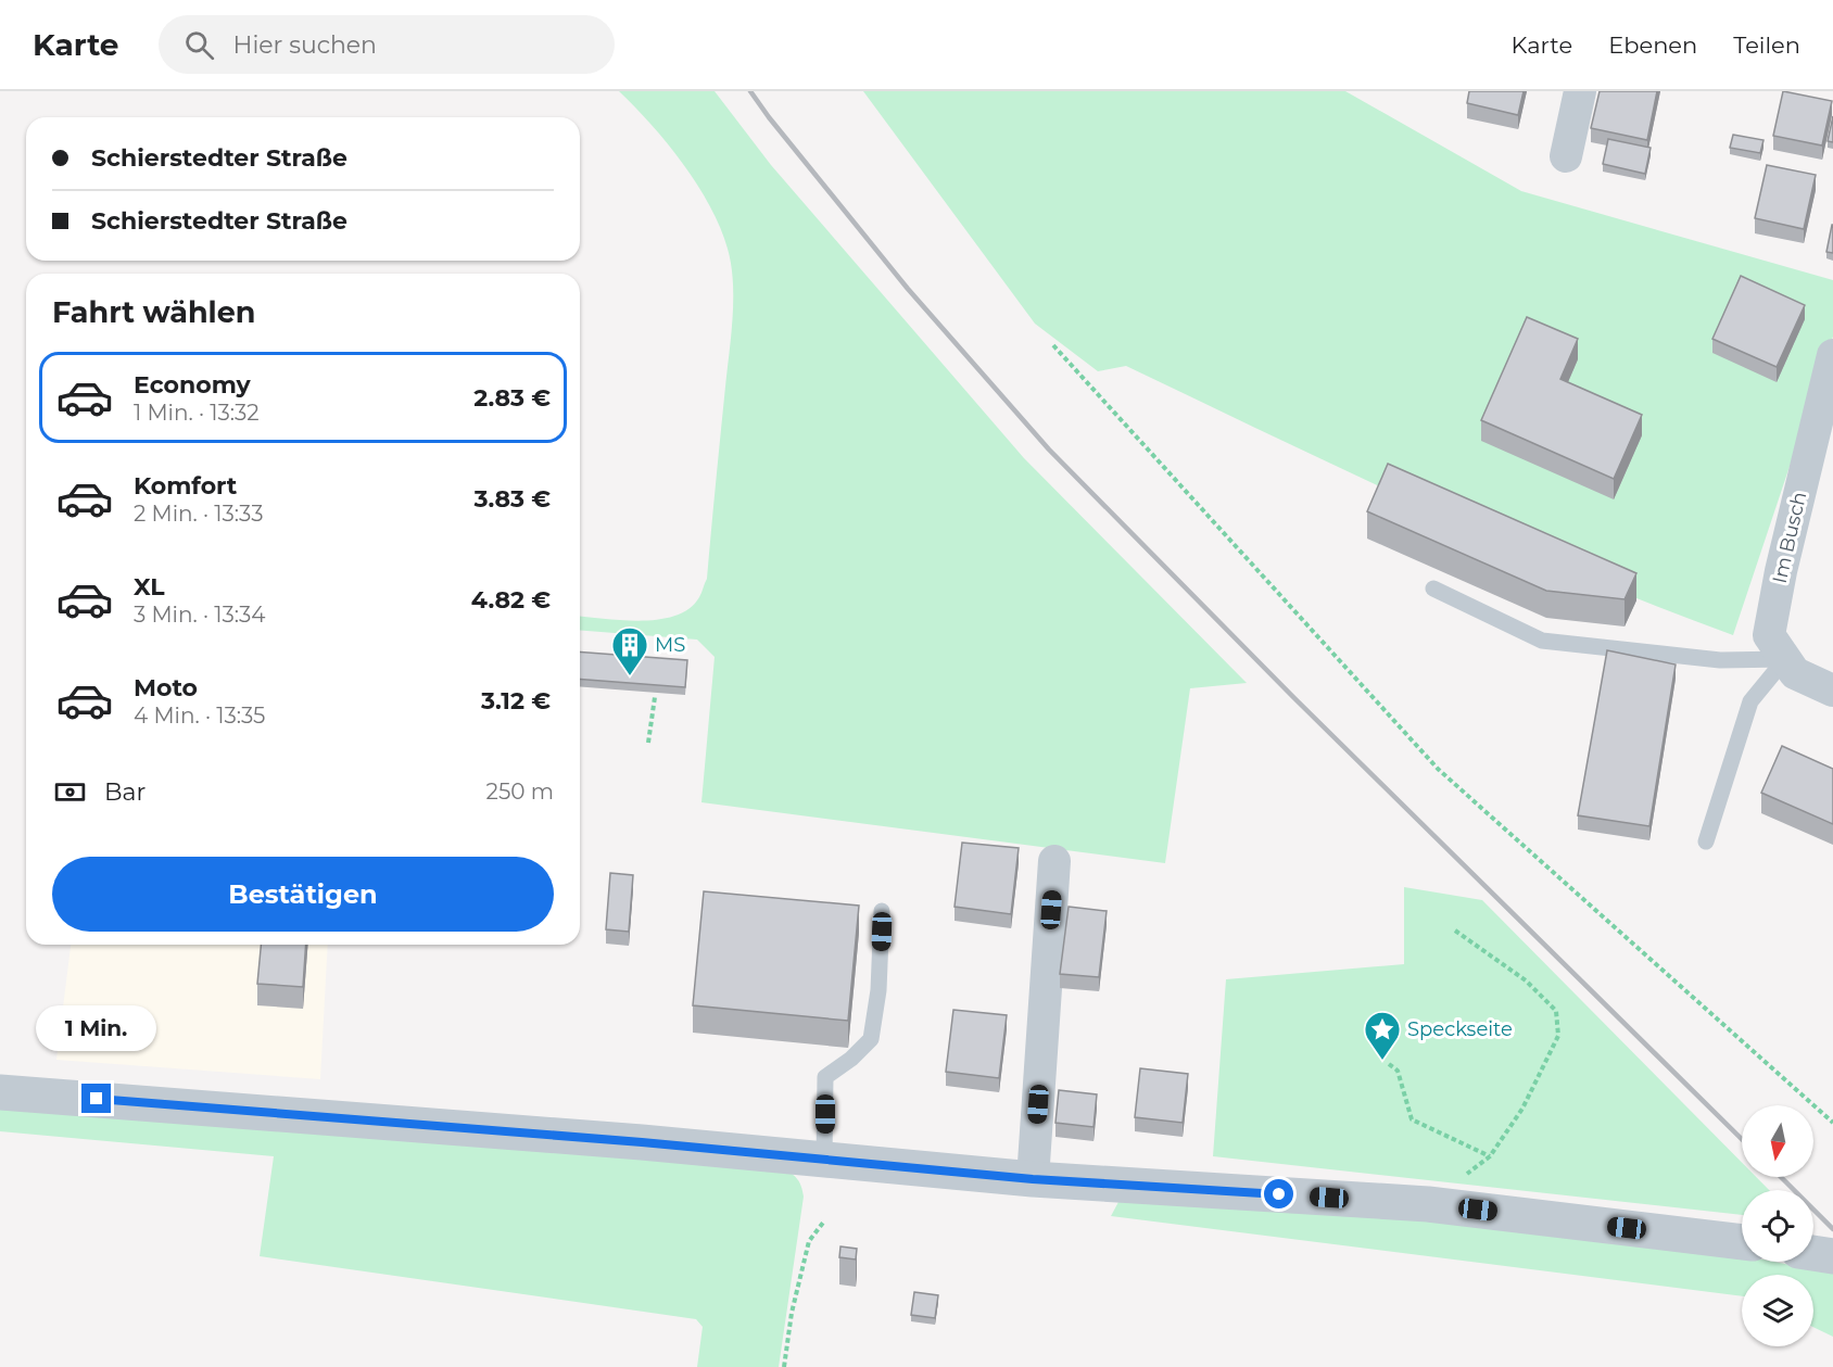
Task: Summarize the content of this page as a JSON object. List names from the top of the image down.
{
  "streets": {
    "street": ["Im Busch"]
  },
  "places": {
    "building": ["MS"],
    "place": ["Speckseite"]
  },
  "north": "bottom",
  "page": {
    "header": "Karte",
    "search": "Hier suchen",
    "nav": ["Karte", "Ebenen", "Teilen"],
    "banner": ["Schierstedter Straße", "Schierstedter Straße"],
    "heading": "Fahrt wählen",
    "list": [
      {
        "name": "Economy",
        "note": "1 Min. · 13:32",
        "value": "2.83 €"
      },
      {
        "name": "Komfort",
        "note": "2 Min. · 13:33",
        "value": "3.83 €"
      },
      {
        "name": "XL",
        "note": "3 Min. · 13:34",
        "value": "4.82 €"
      },
      {
        "name": "Moto",
        "note": "4 Min. · 13:35",
        "value": "3.12 €"
      }
    ],
    "pay": ["Bar", "250 m"],
    "buttons": "Bestätigen",
    "bubble": "1 Min."
  }
}
